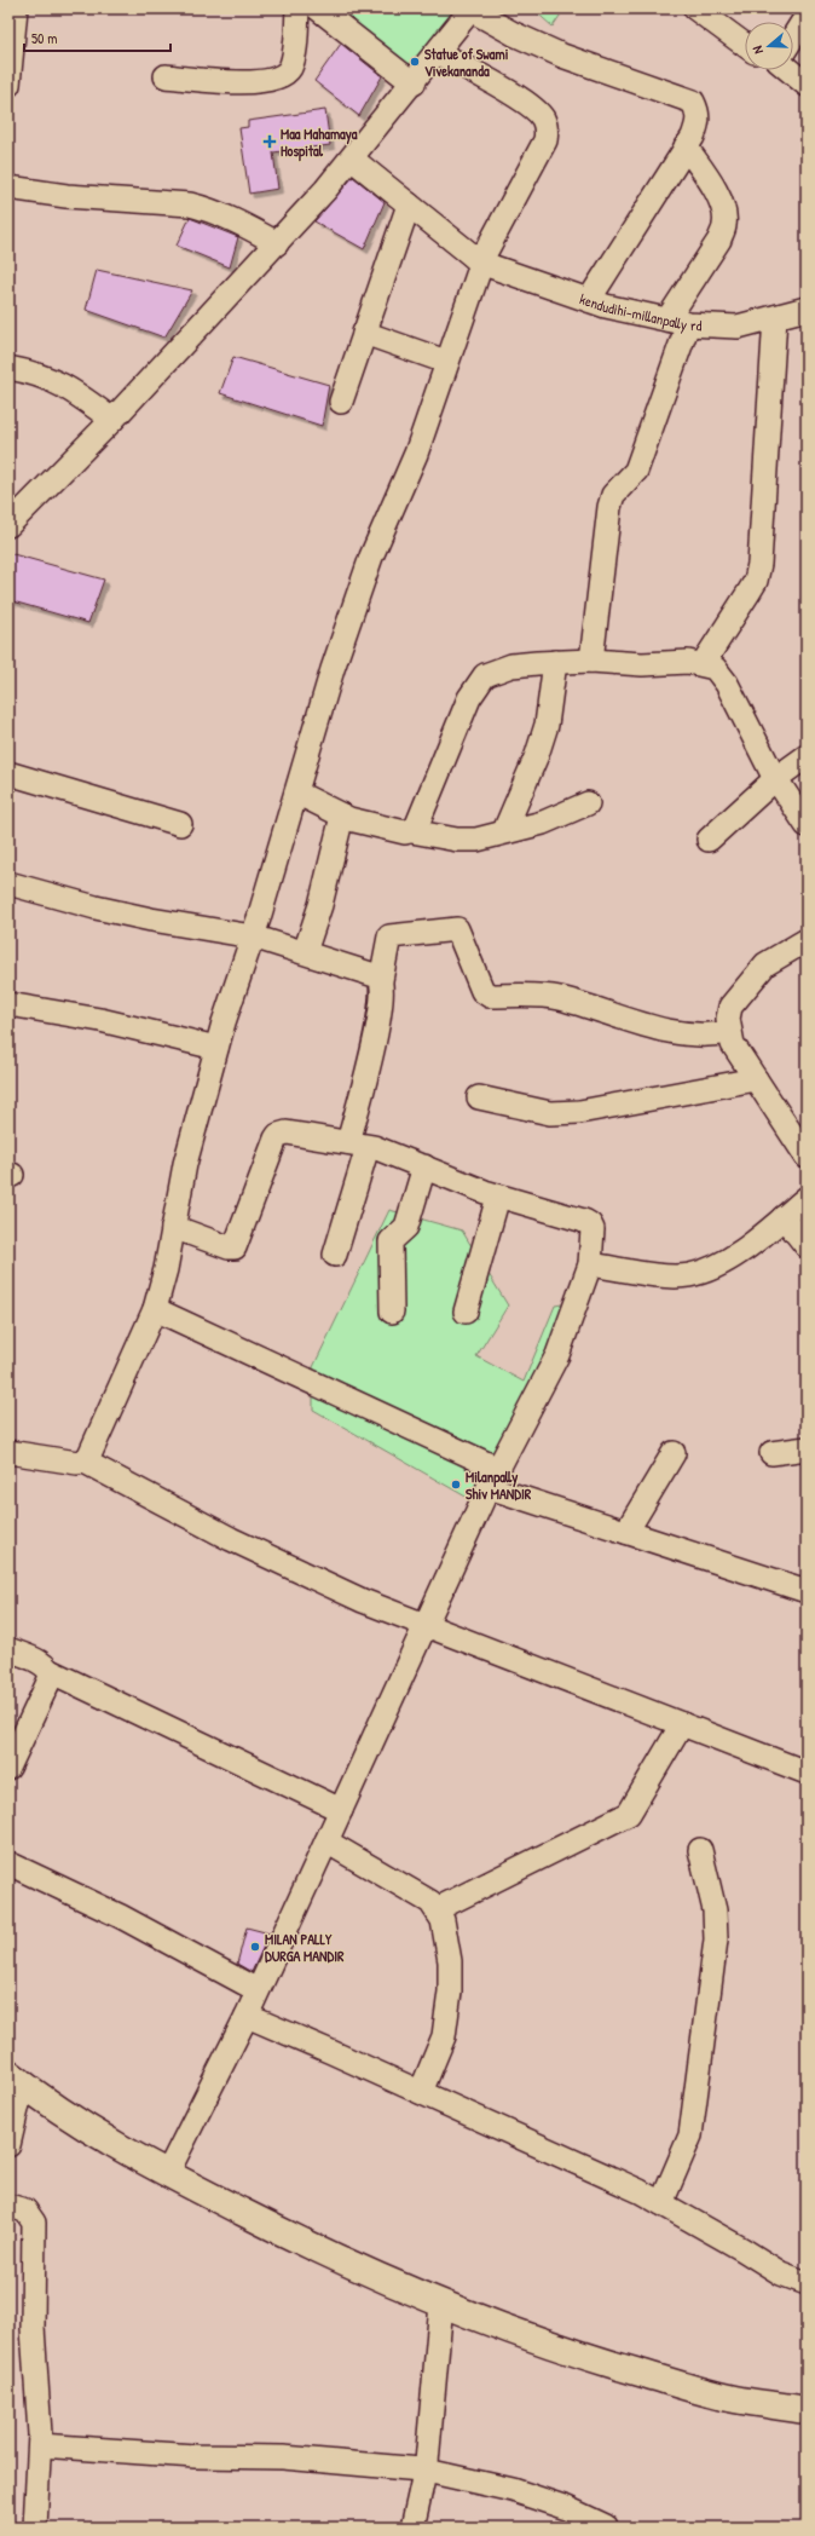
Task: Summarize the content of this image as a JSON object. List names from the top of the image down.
{
  "streets": {
    "street": ["kendudihi-millanpally rd"]
  },
  "places": {
    "other": ["Statue of Swami Vivekananda", "Milanpally Shiv MANDIR", "MILAN PALLY DURGA MANDIR"],
    "health": ["Maa Mahamaya Hospital"]
  },
  "scale_bar": "50 m",
  "north": "left"
}
